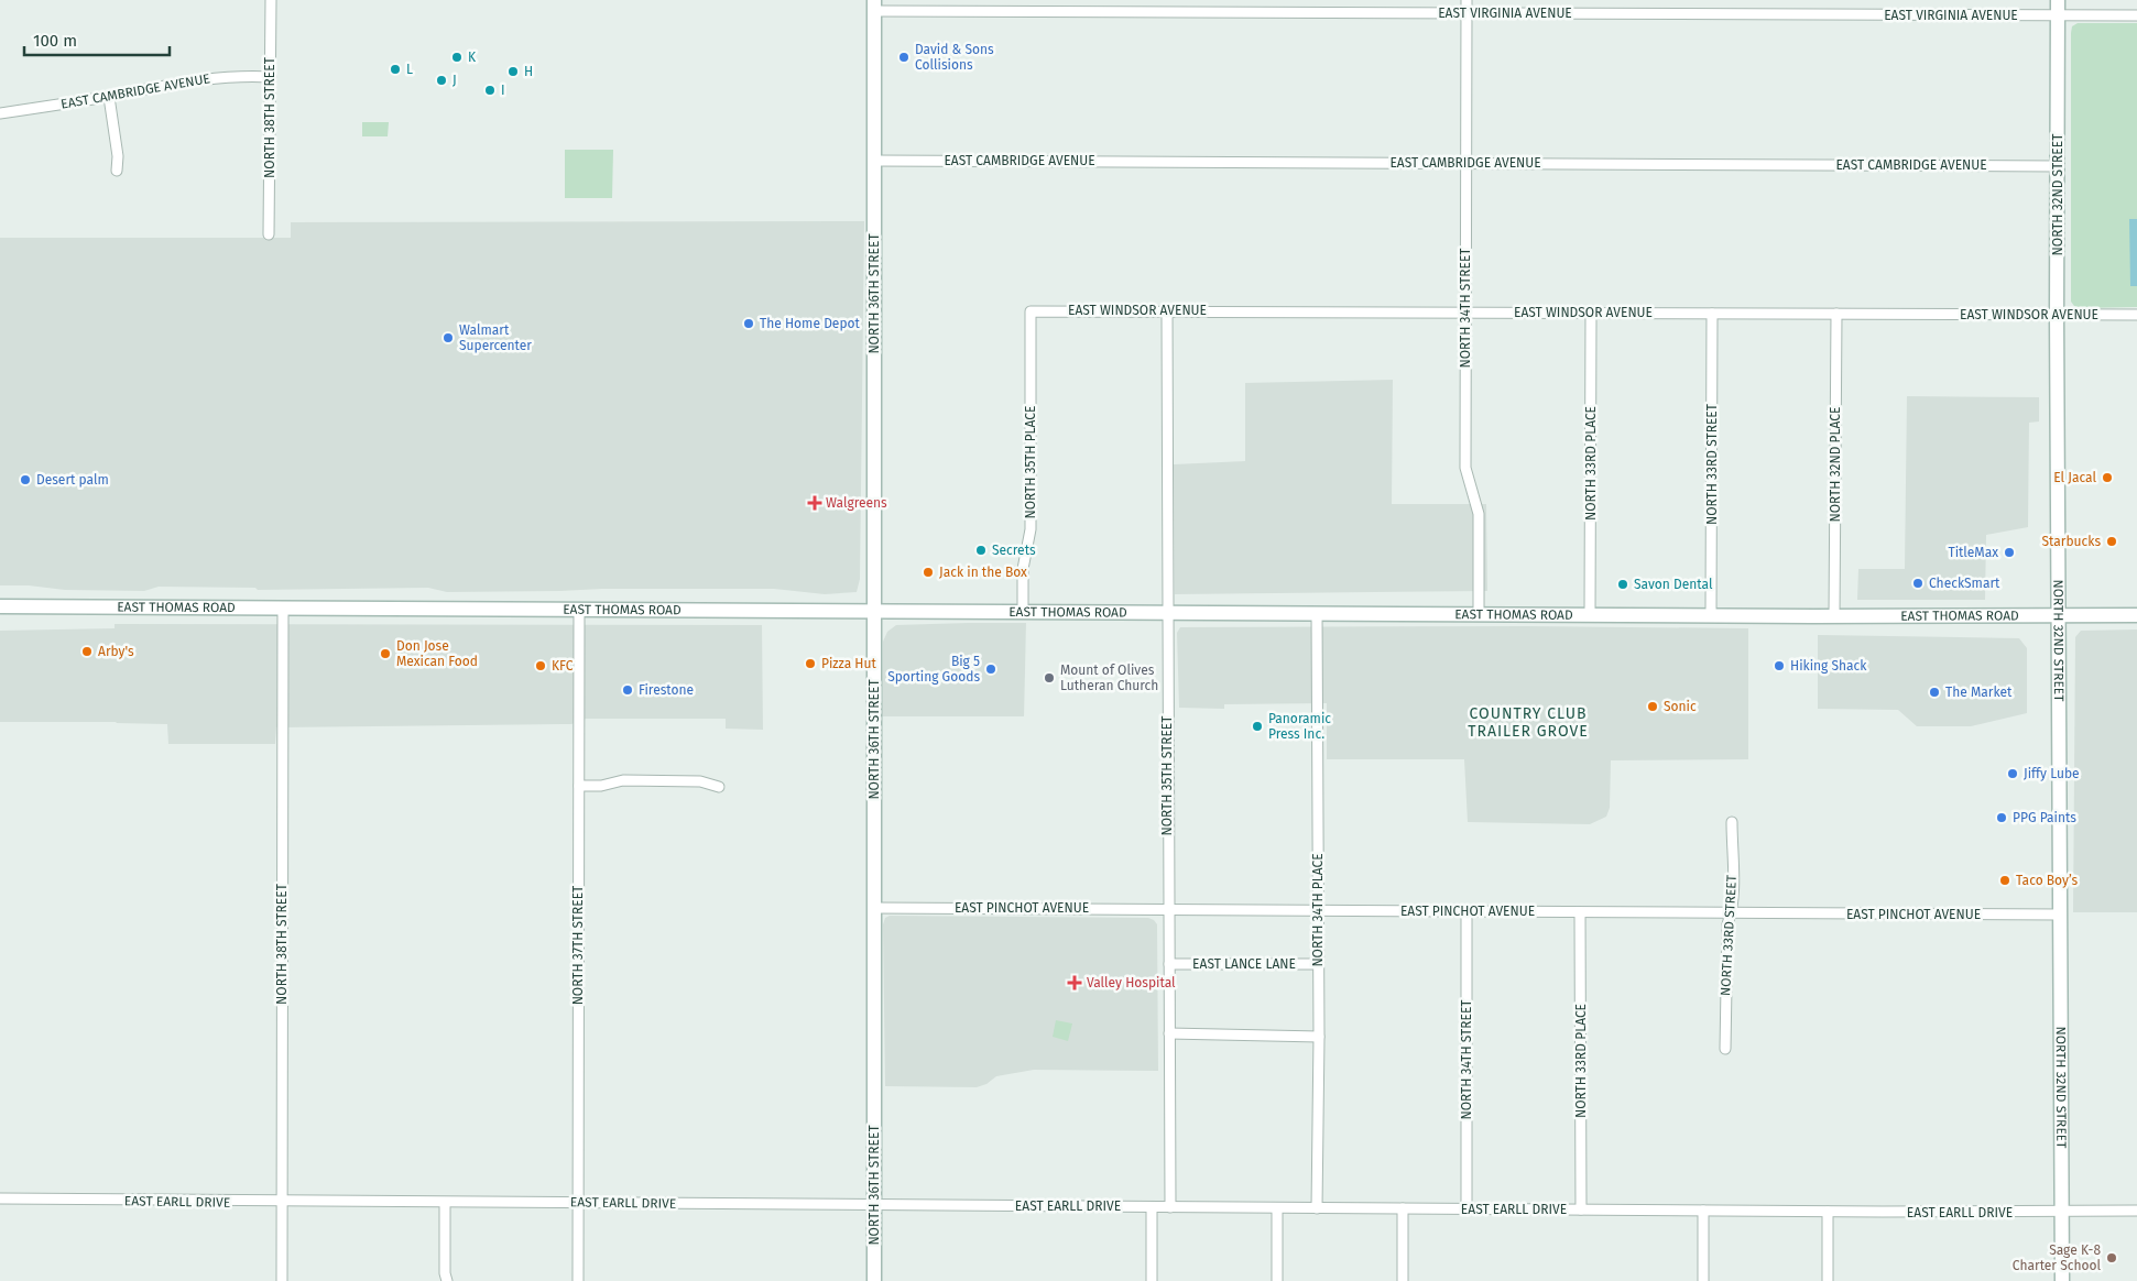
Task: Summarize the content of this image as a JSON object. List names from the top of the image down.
{
  "streets": {
    "main road": ["NORTH 32ND STREET", "NORTH 36TH STREET", "EAST THOMAS ROAD"],
    "street": [
      "EAST VIRGINIA AVENUE",
      "EAST CAMBRIDGE AVENUE",
      "NORTH 38TH STREET",
      "NORTH 34TH STREET",
      "EAST WINDSOR AVENUE",
      "NORTH 35TH PLACE",
      "NORTH 33RD PLACE",
      "NORTH 33RD STREET",
      "NORTH 32ND PLACE",
      "NORTH 35TH STREET",
      "EAST PINCHOT AVENUE",
      "NORTH 34TH PLACE",
      "NORTH 37TH STREET",
      "EAST LANCE LANE",
      "EAST EARLL DRIVE"
    ]
  },
  "crossings": [
    ["EAST VIRGINIA AVENUE", "NORTH 32ND STREET"],
    ["EAST VIRGINIA AVENUE", "NORTH 36TH STREET"],
    ["EAST VIRGINIA AVENUE", "NORTH 34TH STREET"],
    ["EAST CAMBRIDGE AVENUE", "NORTH 38TH STREET"],
    ["EAST CAMBRIDGE AVENUE", "NORTH 32ND STREET"],
    ["EAST CAMBRIDGE AVENUE", "NORTH 36TH STREET"],
    ["EAST CAMBRIDGE AVENUE", "NORTH 34TH STREET"],
    ["NORTH 38TH STREET", "EAST THOMAS ROAD"],
    ["NORTH 38TH STREET", "EAST EARLL DRIVE"],
    ["NORTH 32ND STREET", "EAST WINDSOR AVENUE"],
    ["NORTH 32ND STREET", "EAST THOMAS ROAD"],
    ["NORTH 32ND STREET", "EAST PINCHOT AVENUE"],
    ["NORTH 32ND STREET", "EAST EARLL DRIVE"],
    ["NORTH 36TH STREET", "EAST THOMAS ROAD"],
    ["NORTH 36TH STREET", "EAST PINCHOT AVENUE"],
    ["NORTH 36TH STREET", "EAST EARLL DRIVE"],
    ["NORTH 34TH STREET", "EAST WINDSOR AVENUE"],
    ["NORTH 34TH STREET", "EAST THOMAS ROAD"],
    ["NORTH 34TH STREET", "EAST PINCHOT AVENUE"],
    ["NORTH 34TH STREET", "EAST EARLL DRIVE"],
    ["EAST WINDSOR AVENUE", "NORTH 35TH PLACE"],
    ["EAST WINDSOR AVENUE", "NORTH 33RD PLACE"],
    ["EAST WINDSOR AVENUE", "NORTH 33RD STREET"],
    ["EAST WINDSOR AVENUE", "NORTH 32ND PLACE"],
    ["EAST WINDSOR AVENUE", "NORTH 35TH STREET"],
    ["NORTH 35TH PLACE", "EAST THOMAS ROAD"],
    ["NORTH 33RD PLACE", "EAST THOMAS ROAD"],
    ["NORTH 33RD PLACE", "EAST PINCHOT AVENUE"],
    ["NORTH 33RD PLACE", "EAST EARLL DRIVE"],
    ["NORTH 33RD STREET", "EAST THOMAS ROAD"],
    ["NORTH 33RD STREET", "EAST PINCHOT AVENUE"],
    ["NORTH 32ND PLACE", "EAST THOMAS ROAD"],
    ["EAST THOMAS ROAD", "NORTH 35TH STREET"],
    ["EAST THOMAS ROAD", "NORTH 34TH PLACE"],
    ["EAST THOMAS ROAD", "NORTH 37TH STREET"],
    ["NORTH 35TH STREET", "EAST PINCHOT AVENUE"],
    ["NORTH 35TH STREET", "EAST LANCE LANE"],
    ["NORTH 35TH STREET", "EAST EARLL DRIVE"],
    ["EAST PINCHOT AVENUE", "NORTH 34TH PLACE"],
    ["NORTH 34TH PLACE", "EAST LANCE LANE"],
    ["NORTH 34TH PLACE", "EAST EARLL DRIVE"],
    ["NORTH 37TH STREET", "EAST EARLL DRIVE"]
  ],
  "districts": ["COUNTRY CLUB TRAILER GROVE"],
  "places": {
    "other": [
      "K",
      "David & Sons Collisions",
      "L",
      "H",
      "J",
      "I",
      "The Home Depot",
      "Walmart Supercenter",
      "El Jacal",
      "Desert palm",
      "Starbucks",
      "Secrets",
      "TitleMax",
      "Jack in the Box",
      "CheckSmart",
      "Savon Dental",
      "Arby's",
      "Don Jose Mexican Food",
      "Pizza Hut",
      "KFC",
      "Hiking Shack",
      "Big 5 Sporting Goods",
      "Mount of Olives Lutheran Church",
      "Firestone",
      "The Market",
      "Sonic",
      "Panoramic Press Inc.",
      "Jiffy Lube",
      "PPG Paints",
      "Taco Boy’s",
      "Sage K-8 Charter School"
    ],
    "health": ["Walgreens", "Valley Hospital"]
  },
  "scale_bar": "100 m"
}
